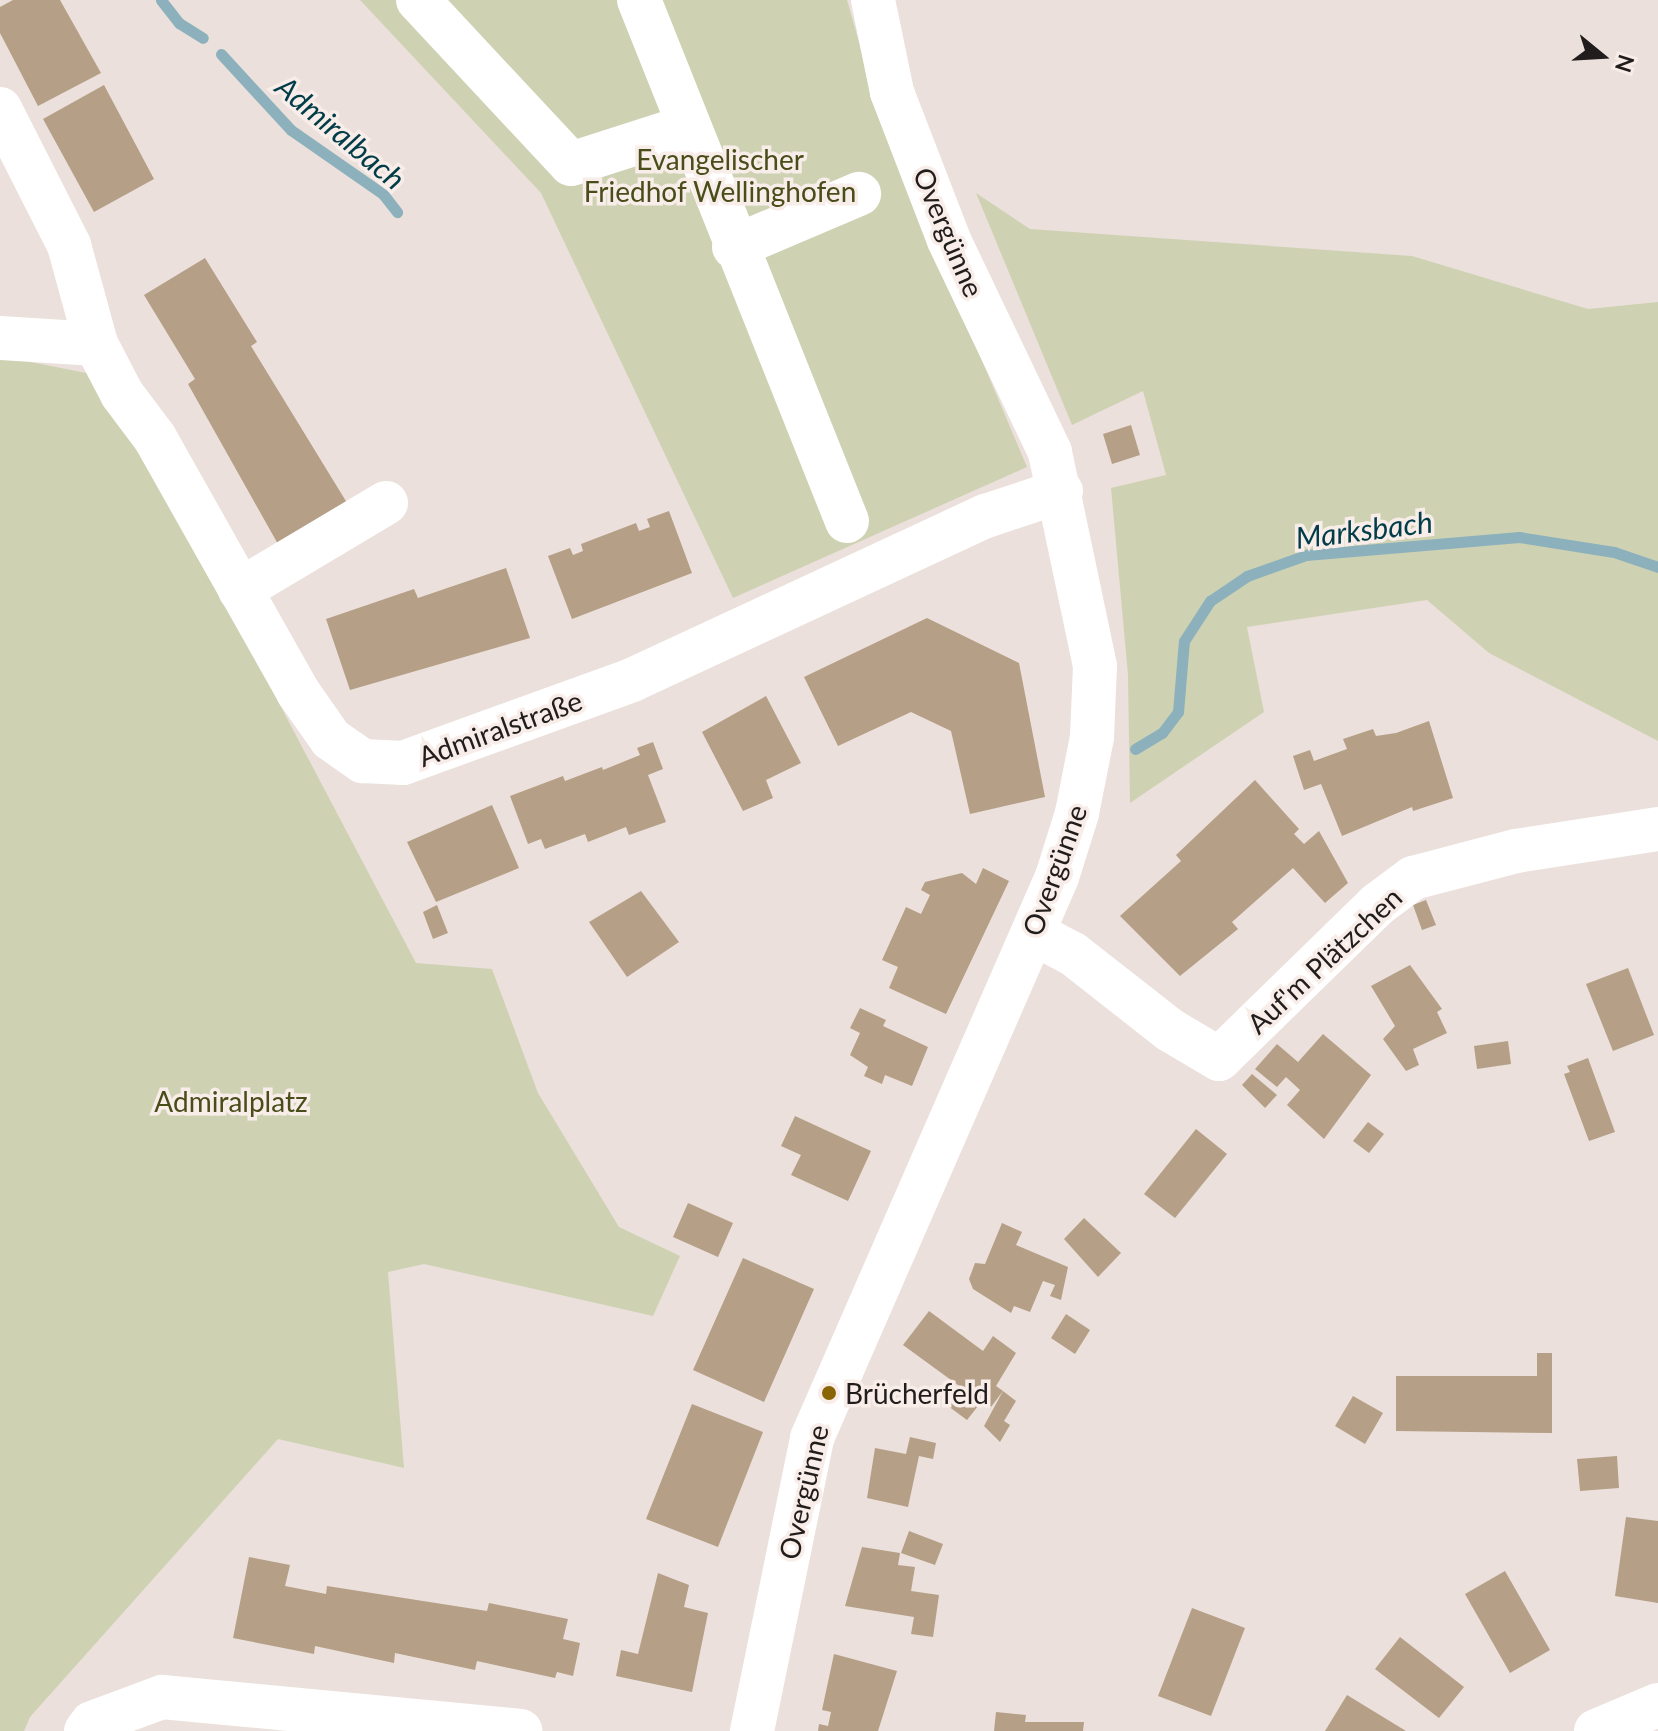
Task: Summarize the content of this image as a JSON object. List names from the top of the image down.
{
  "streets": {
    "street": ["Overgünne", "Admiralstraße", "Auf'm Plätzchen"]
  },
  "crossings": [
    ["Overgünne", "Admiralstraße"],
    ["Overgünne", "Auf'm Plätzchen"]
  ],
  "water": ["Admiralbach", "Marksbach"],
  "parks": ["Evangelischer Friedhof Wellinghofen", "Admiralplatz"],
  "places": ["Brücherfeld"],
  "north": "right"
}
